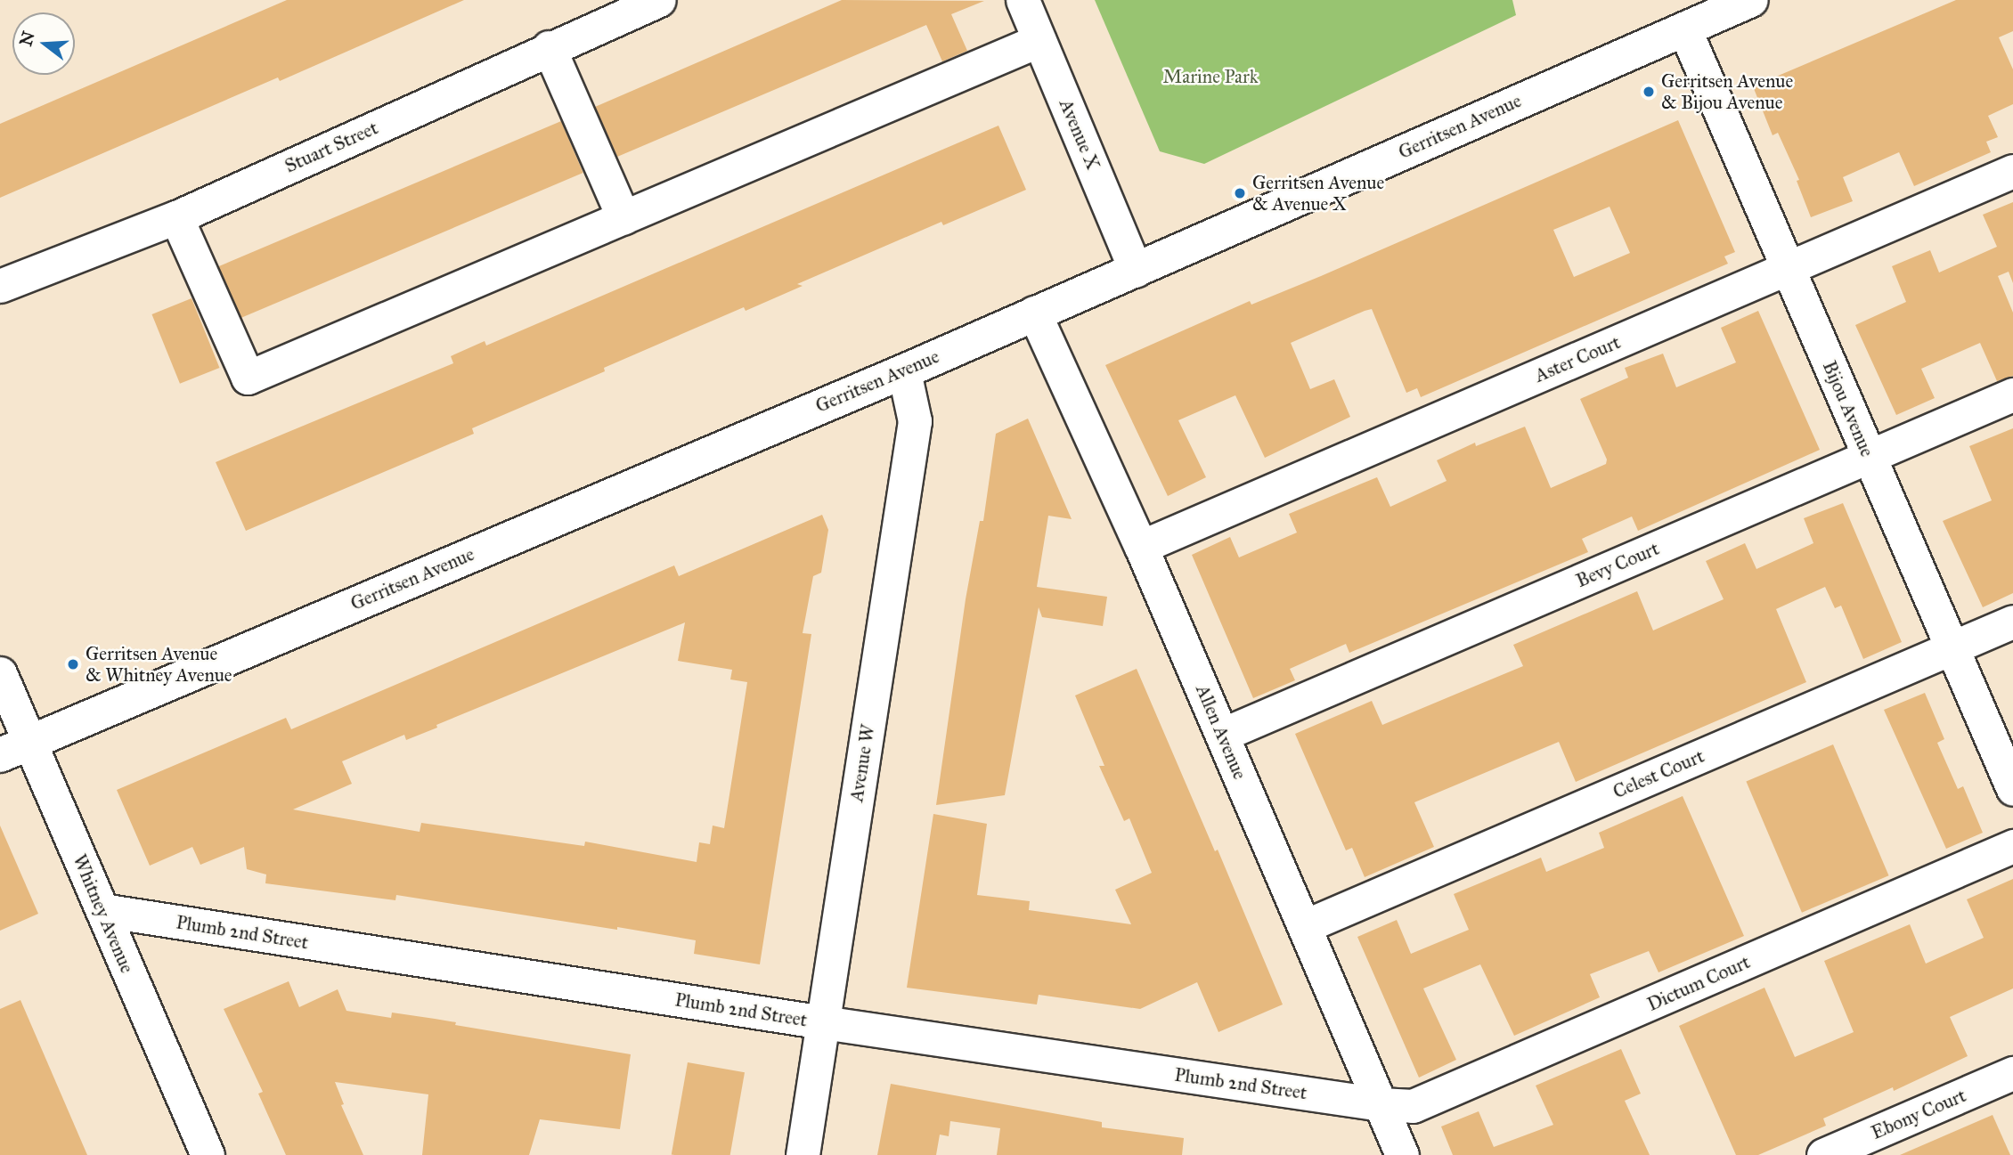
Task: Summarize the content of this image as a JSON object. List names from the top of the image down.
{
  "streets": {
    "main road": ["Gerritsen Avenue"],
    "street": [
      "Avenue X",
      "Stuart Street",
      "Aster Court",
      "Bijou Avenue",
      "Bevy Court",
      "Allen Avenue",
      "Avenue W",
      "Celest Court",
      "Whitney Avenue",
      "Plumb 2nd Street",
      "Dictum Court",
      "Ebony Court"
    ]
  },
  "crossings": [
    ["Gerritsen Avenue", "Avenue X"],
    ["Gerritsen Avenue", "Bijou Avenue"],
    ["Gerritsen Avenue", "Allen Avenue"],
    ["Gerritsen Avenue", "Avenue W"],
    ["Gerritsen Avenue", "Whitney Avenue"],
    ["Aster Court", "Bijou Avenue"],
    ["Aster Court", "Allen Avenue"],
    ["Bijou Avenue", "Bevy Court"],
    ["Bijou Avenue", "Celest Court"],
    ["Bevy Court", "Allen Avenue"],
    ["Allen Avenue", "Celest Court"],
    ["Allen Avenue", "Plumb 2nd Street"],
    ["Allen Avenue", "Dictum Court"],
    ["Avenue W", "Plumb 2nd Street"],
    ["Whitney Avenue", "Plumb 2nd Street"],
    ["Plumb 2nd Street", "Dictum Court"]
  ],
  "parks": ["Marine Park"],
  "places": ["Gerritsen Avenue & Bijou Avenue", "Gerritsen Avenue & Avenue X", "Gerritsen Avenue & Whitney Avenue"],
  "north": "left"
}
